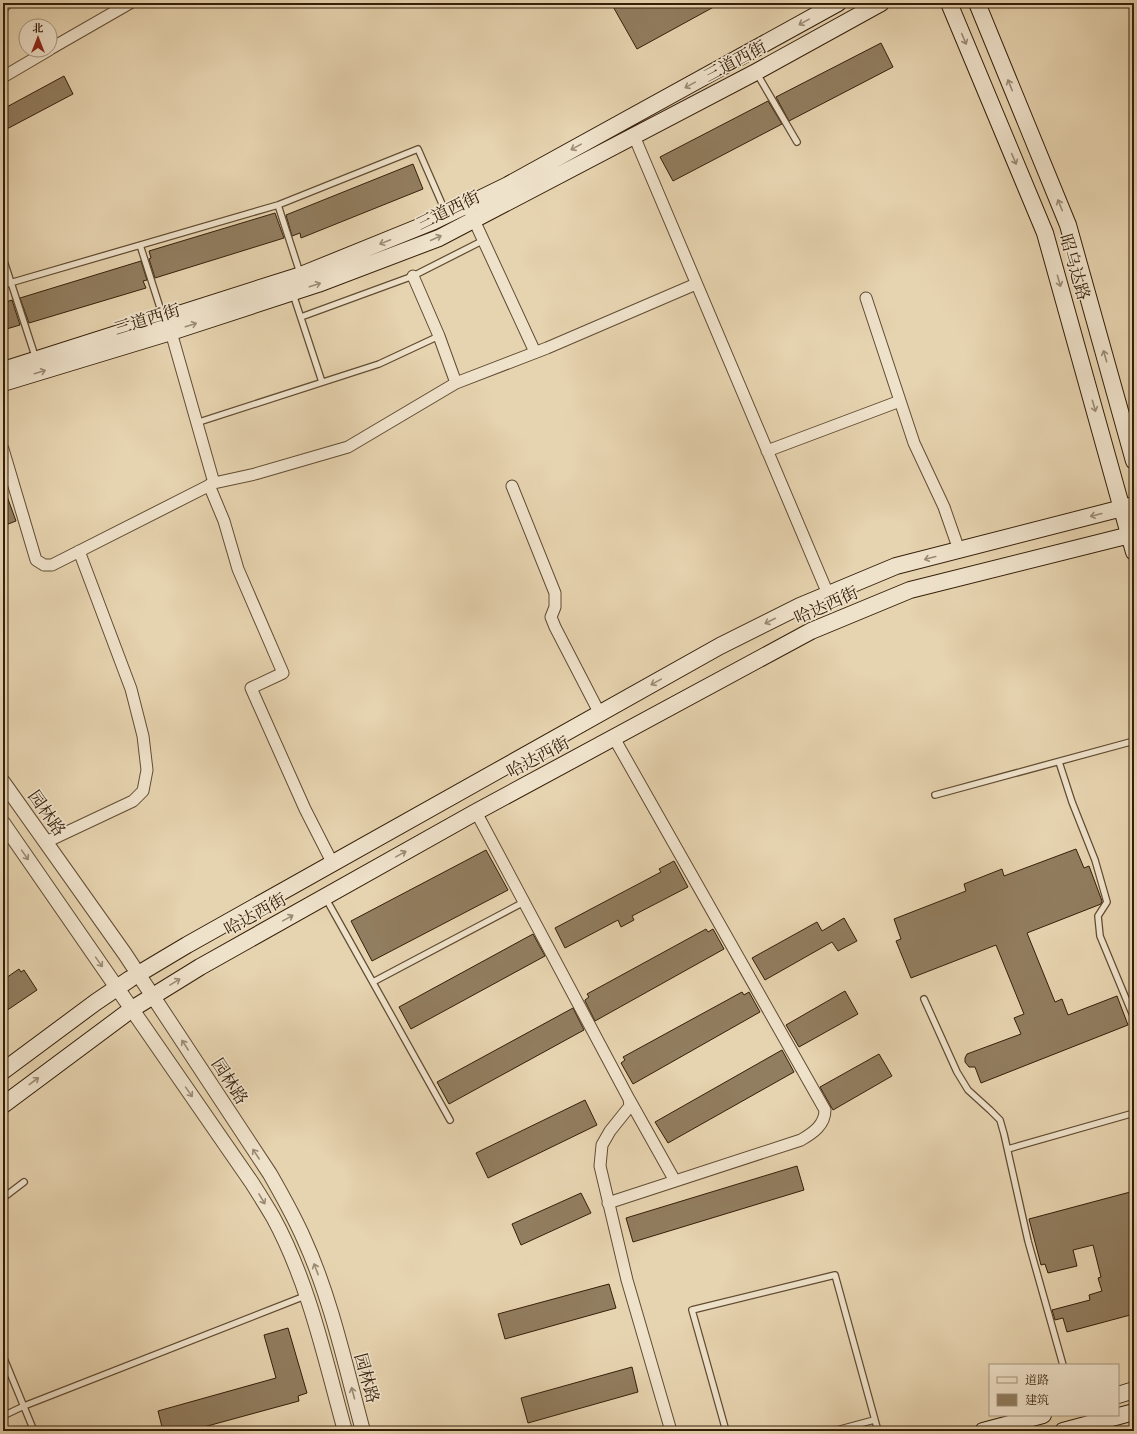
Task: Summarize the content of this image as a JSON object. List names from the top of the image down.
{
  "streets": {
    "main road": ["三道西街", "昭乌达路", "哈达西街"],
    "street": ["园林路"]
  },
  "crossings": [
    ["昭乌达路", "哈达西街"],
    ["哈达西街", "园林路"]
  ],
  "legend": ["道路", "建筑"],
  "north": "top"
}
